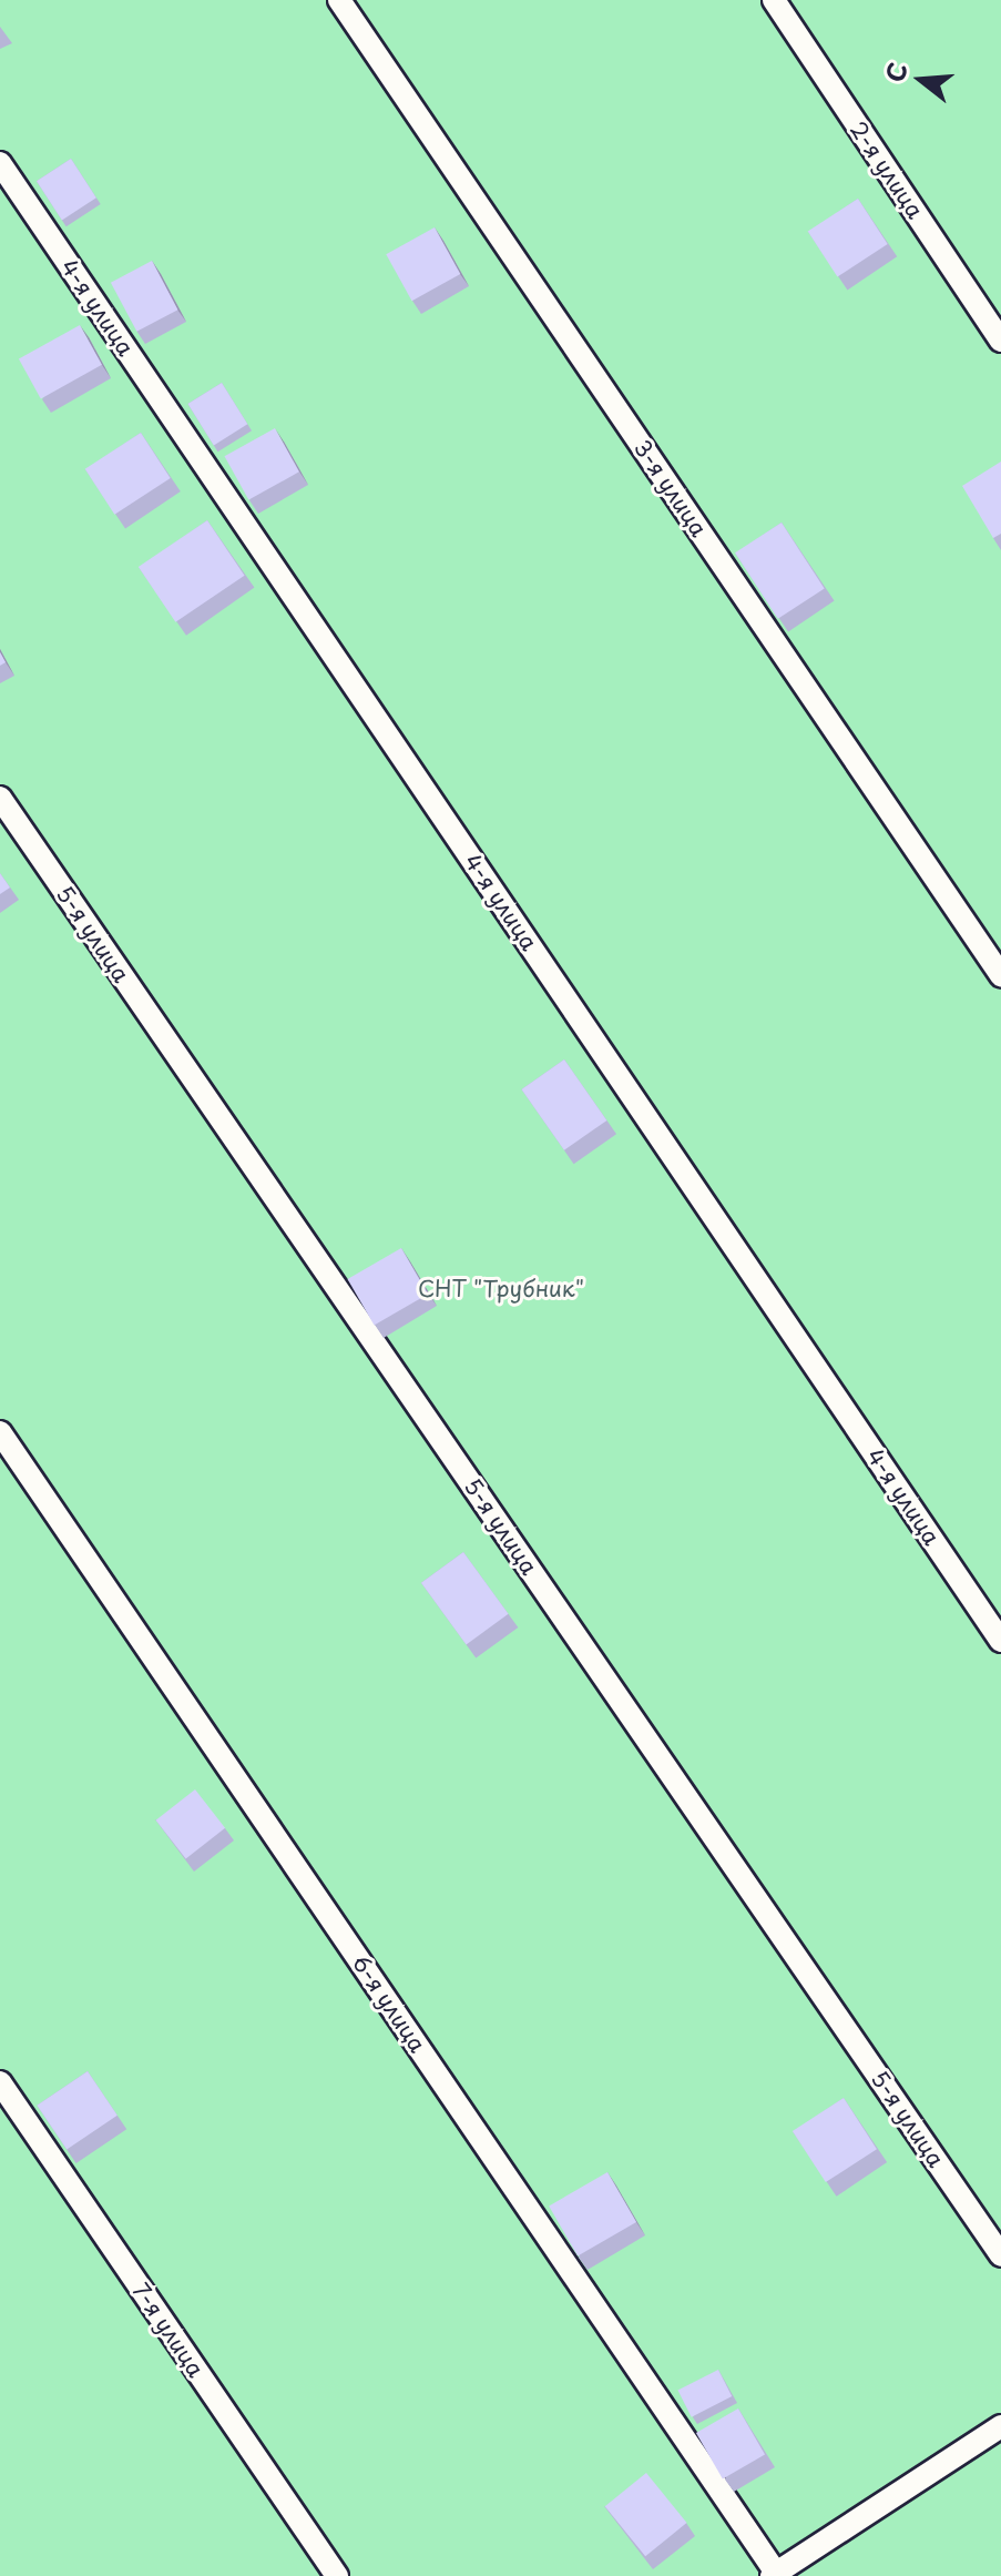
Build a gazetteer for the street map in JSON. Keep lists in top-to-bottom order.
{
  "streets": {
    "lane": [
      "2-я улица",
      "4-я улица",
      "3-я улица",
      "5-я улица",
      "6-я улица",
      "7-я улица"
    ]
  },
  "parks": ["СНТ \"Трубник\""],
  "north": "left"
}
